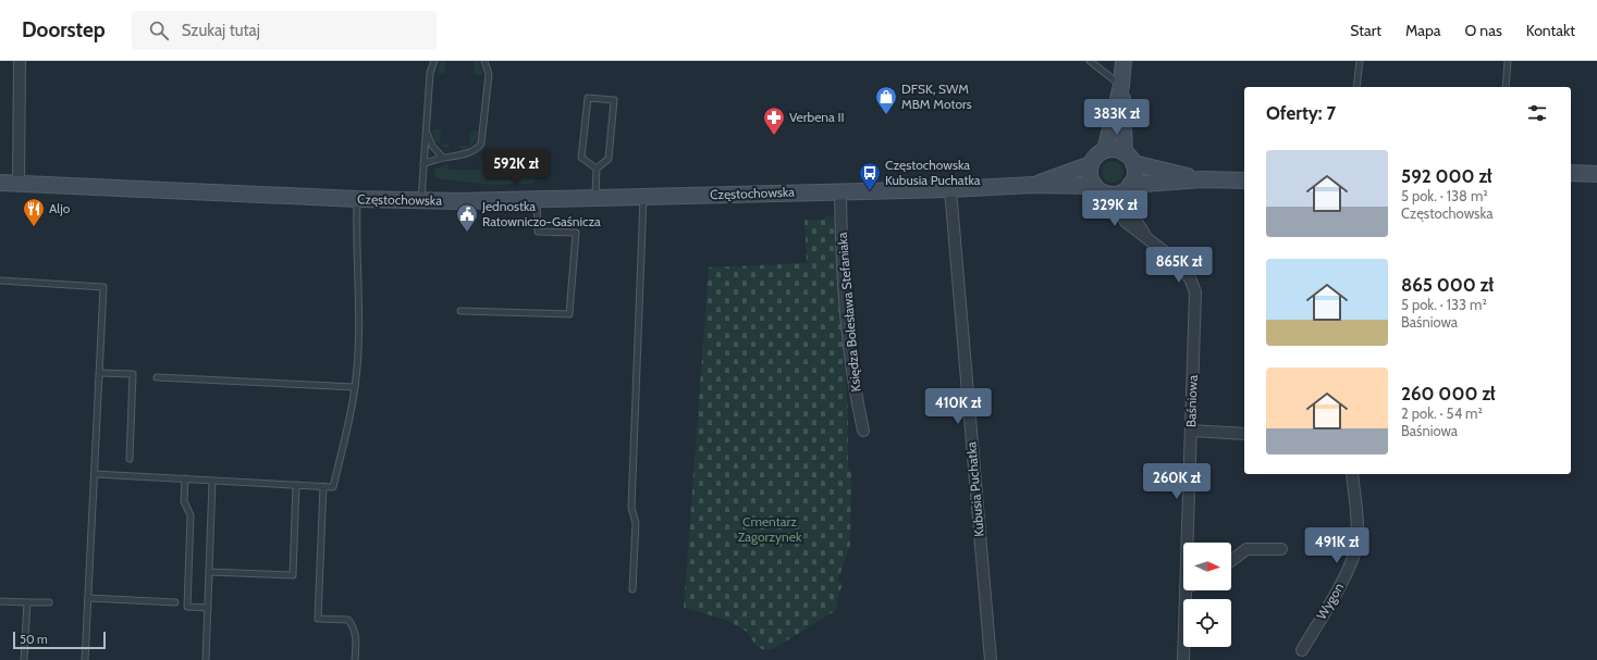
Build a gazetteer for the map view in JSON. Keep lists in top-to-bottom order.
{
  "streets": {
    "main road": ["Częstochowska"],
    "street": [
      "Księdza Bolesława Stefaniaka",
      "Baśniowa",
      "Kubusia Puchatka",
      "Wygon"
    ]
  },
  "crossings": [
    ["Częstochowska", "Księdza Bolesława Stefaniaka"],
    ["Częstochowska", "Baśniowa"],
    ["Częstochowska", "Kubusia Puchatka"]
  ],
  "parks": ["Cmentarz Zagorzynek"],
  "places": {
    "shop": ["DFSK, SWM MBM Motors"],
    "pharmacy": ["Verbena II"],
    "bus stop": ["Częstochowska Kubusia Puchatka"],
    "restaurant": ["Aljo"],
    "public building": ["Jednostka Ratowniczo-Gaśnicza"]
  },
  "scale_bar": "50 m",
  "north": "right",
  "page": {
    "header": "Doorstep",
    "search": "Szukaj tutaj",
    "nav": [
      "Start",
      "Mapa",
      "O nas",
      "Kontakt"
    ],
    "heading": "Oferty: 7",
    "price": [
      "383K zł",
      "592K zł",
      "329K zł",
      "865K zł",
      "410K zł",
      "260K zł",
      "491K zł"
    ],
    "list": [
      {
        "name": "592 000 zł",
        "note": "5 pok. · 138 m² · Częstochowska"
      },
      {
        "name": "865 000 zł",
        "note": "5 pok. · 133 m² · Baśniowa"
      },
      {
        "name": "260 000 zł",
        "note": "2 pok. · 54 m² · Baśniowa"
      }
    ],
    "scale": "50 m"
  }
}
